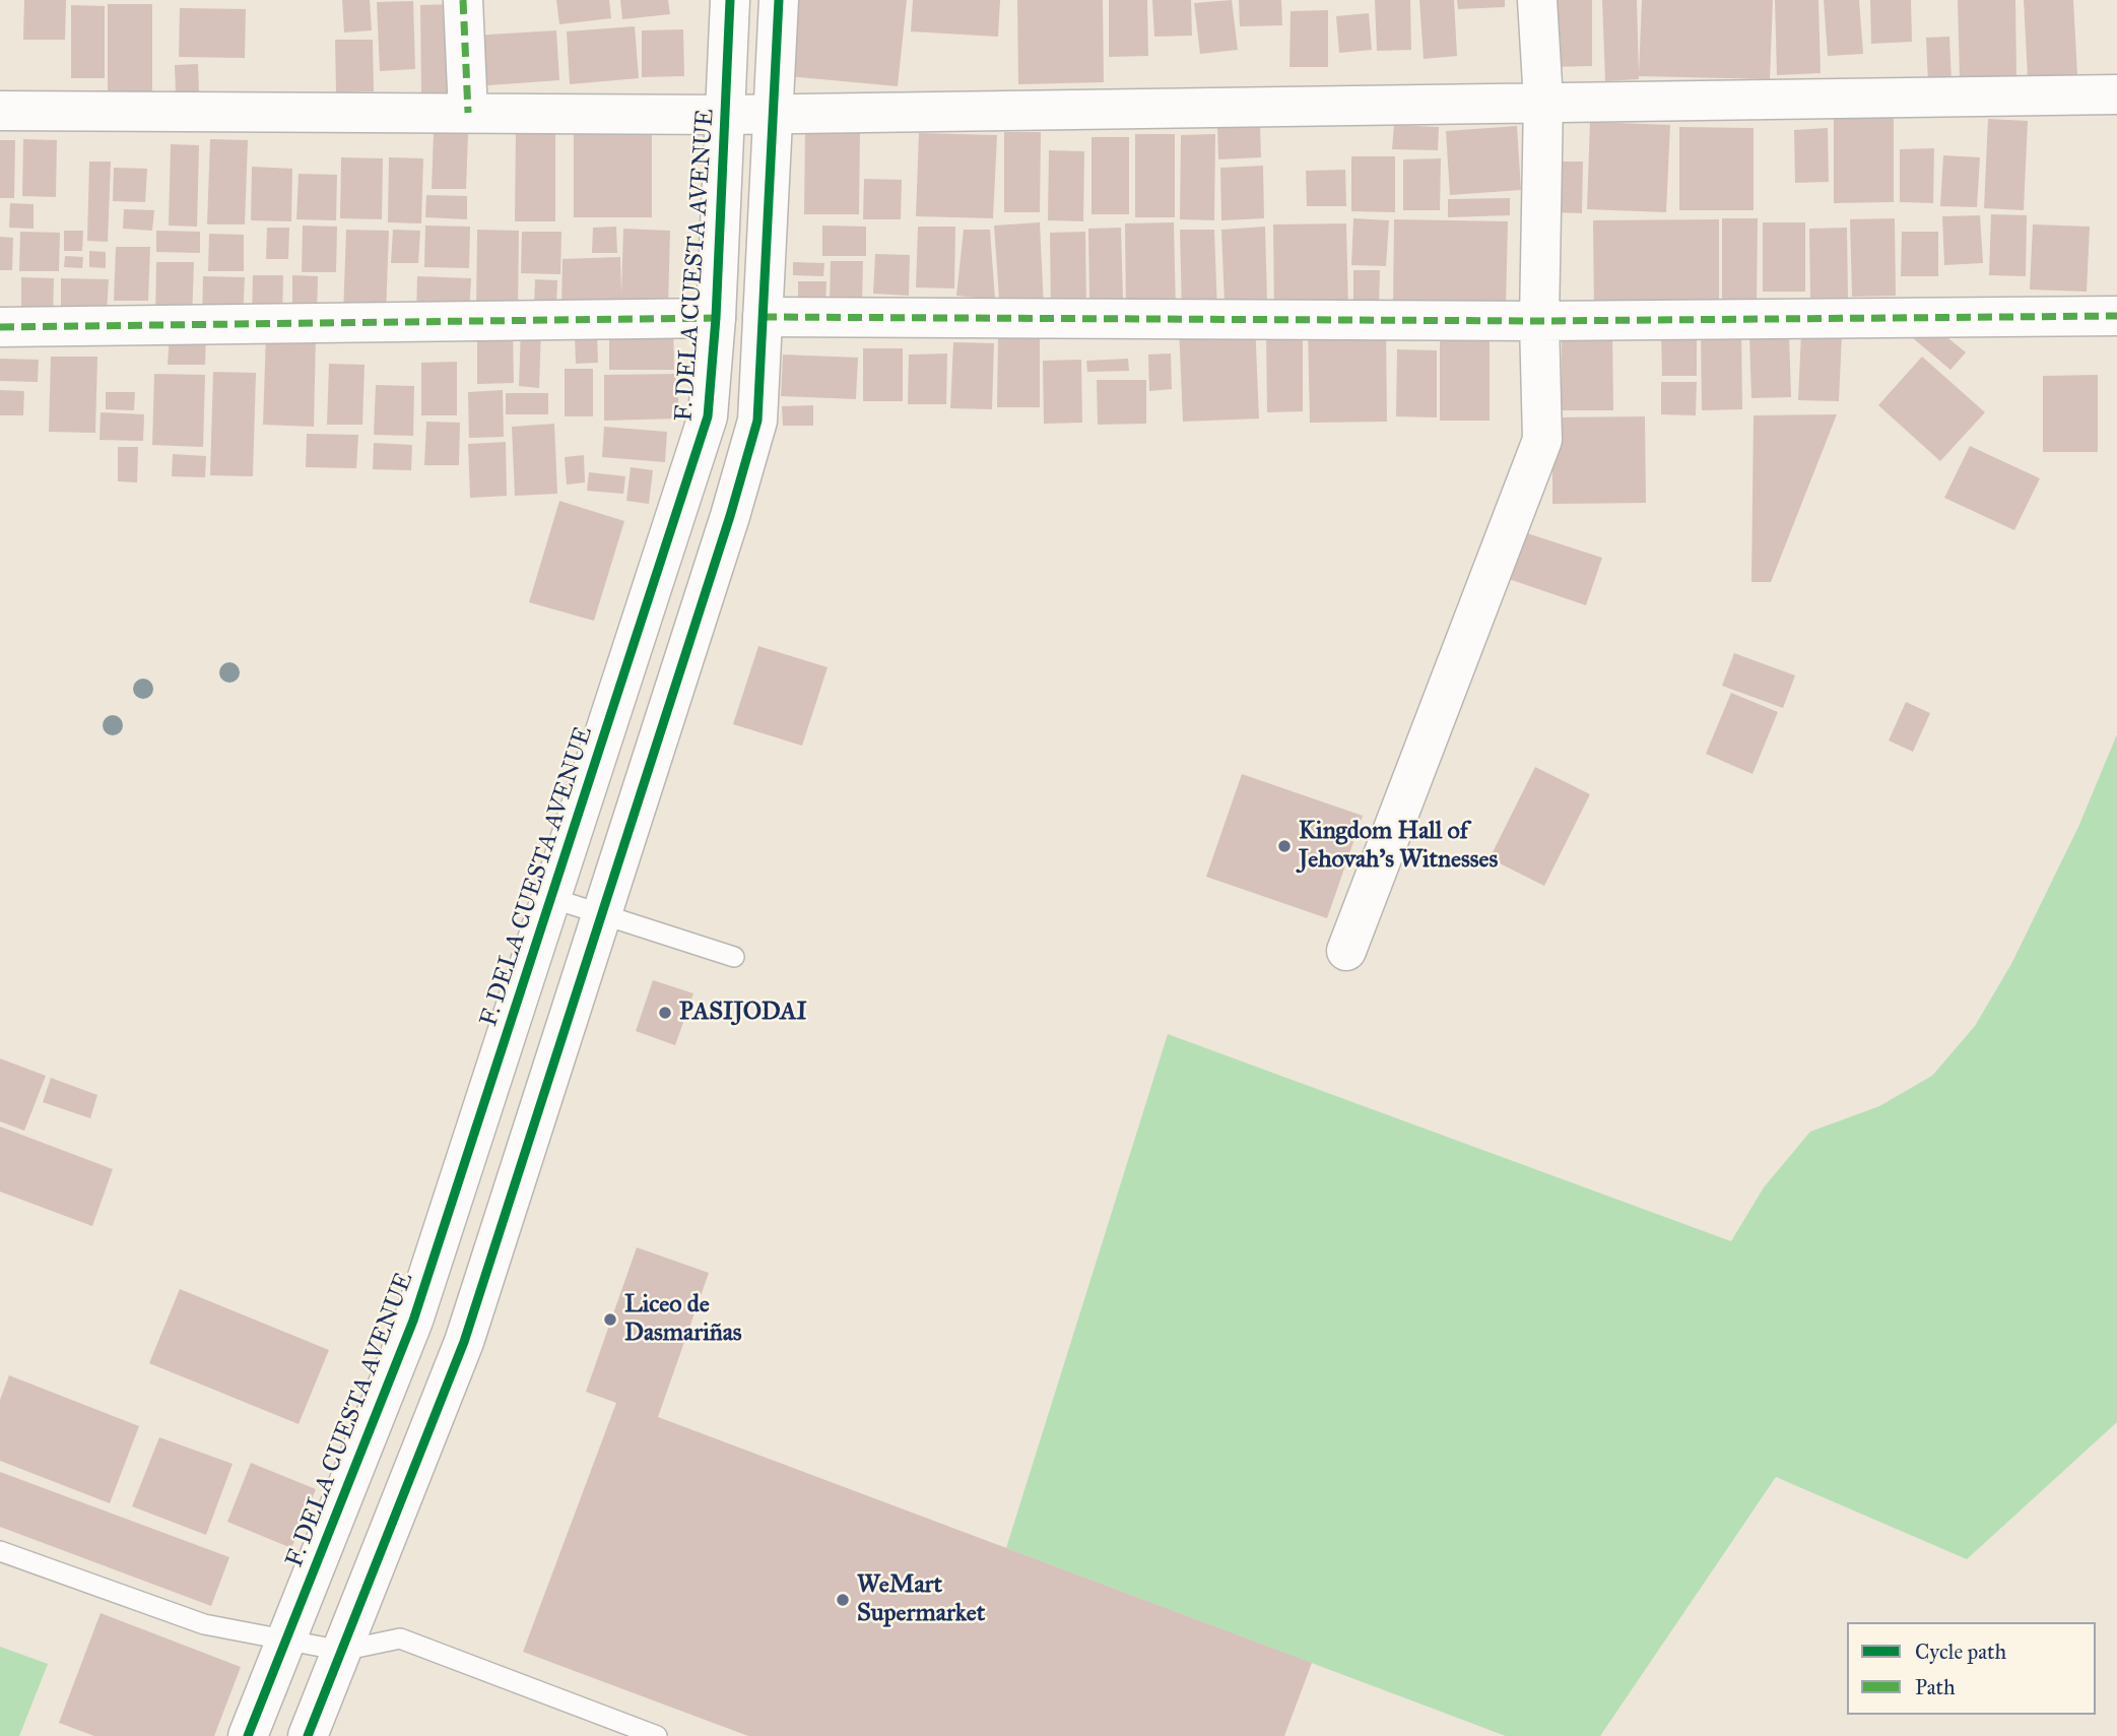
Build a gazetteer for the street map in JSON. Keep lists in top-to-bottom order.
{
  "streets": {
    "street": ["F. DELA CUESTA AVENUE"]
  },
  "places": [
    "Kingdom Hall of Jehovah's Witnesses",
    "PASIJODAI",
    "Liceo de Dasmariñas",
    "WeMart Supermarket"
  ],
  "legend": ["Cycle path", "Path"]
}
